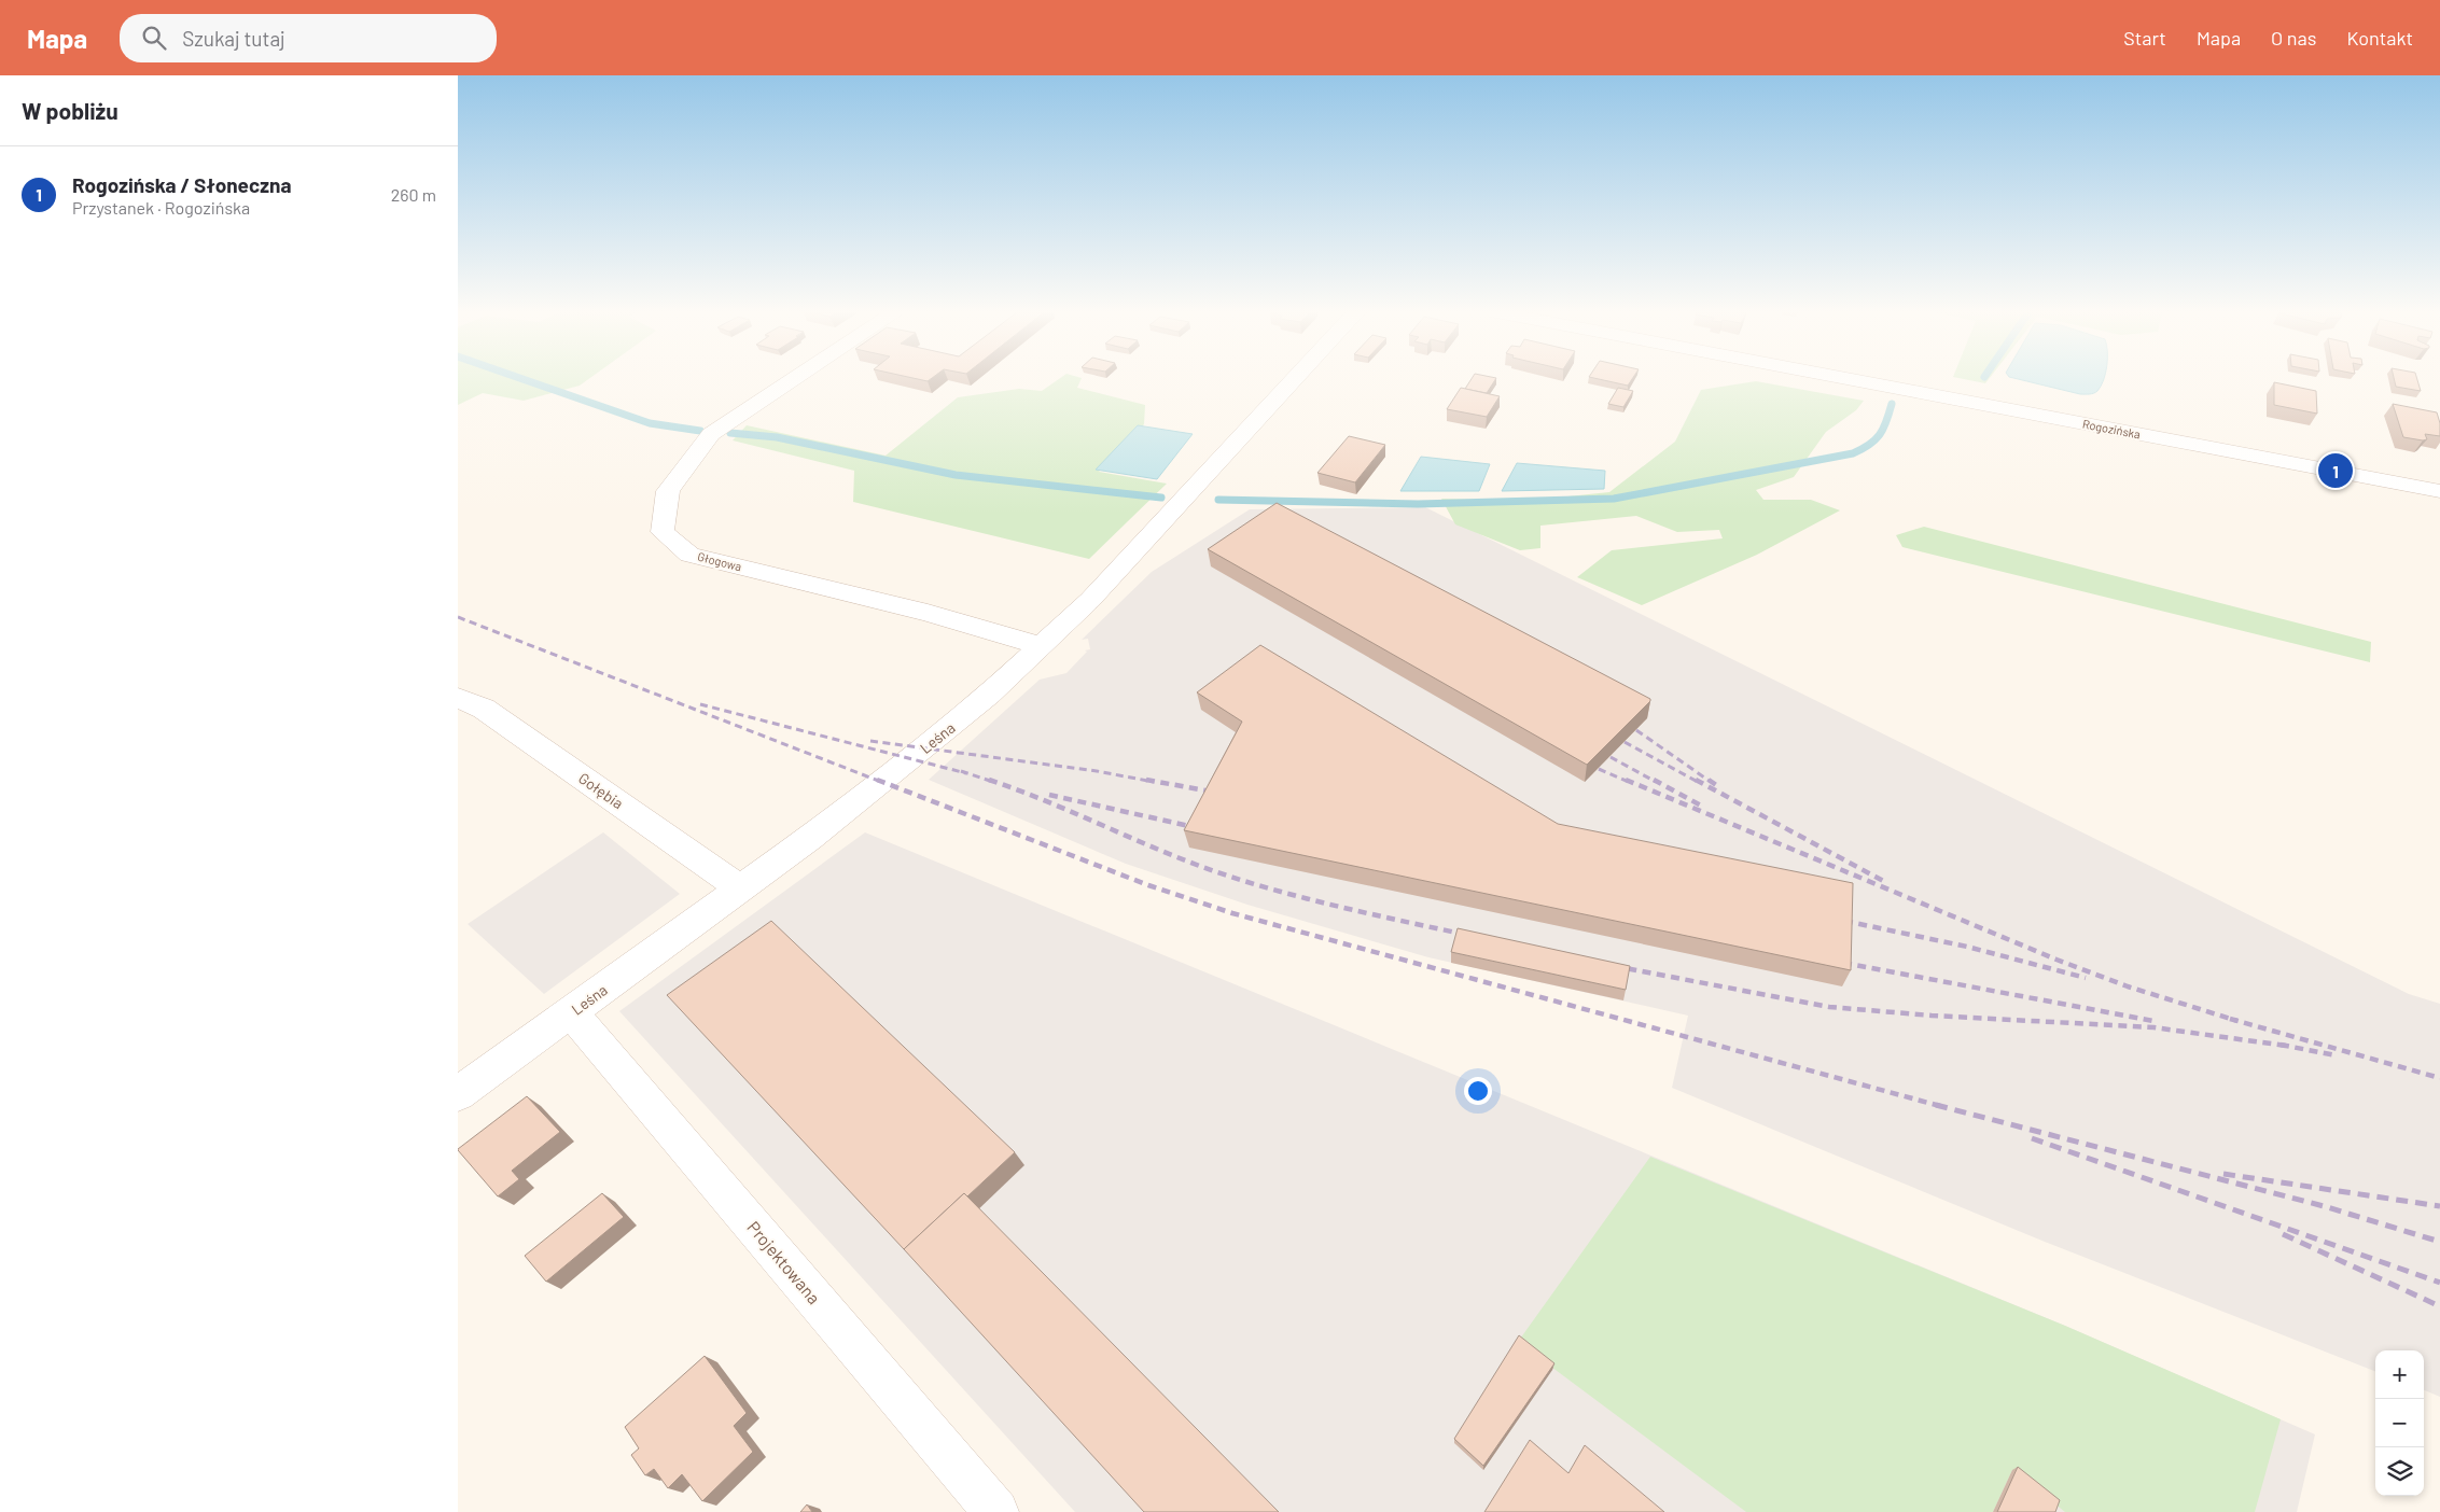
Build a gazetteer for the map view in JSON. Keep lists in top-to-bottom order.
{
  "streets": {
    "street": [
      "Rogozińska",
      "Głogowa",
      "Leśna",
      "Gołębia",
      "Projektowana"
    ]
  },
  "crossings": [
    ["Głogowa", "Leśna"],
    ["Leśna", "Gołębia"],
    ["Leśna", "Projektowana"]
  ],
  "page": {
    "header": "Mapa",
    "search": "Szukaj tutaj",
    "nav": [
      "Start",
      "Mapa",
      "O nas",
      "Kontakt"
    ],
    "heading": "W pobliżu",
    "list": [
      {
        "mark": "1",
        "name": "Rogozińska / Słoneczna",
        "note": "Przystanek · Rogozińska",
        "value": "260 m"
      }
    ],
    "pins": "1",
    "map_buttons": ["+", "−"]
  }
}
